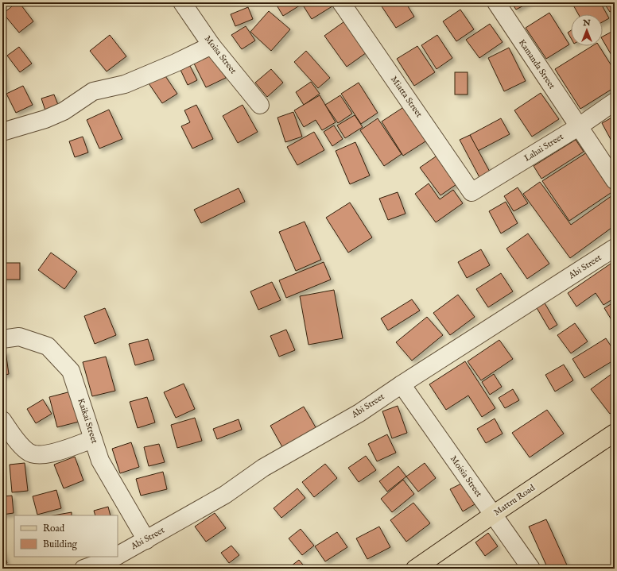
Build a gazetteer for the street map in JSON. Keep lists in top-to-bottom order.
{
  "streets": {
    "main road": ["Mattru Road"],
    "street": [
      "Moisa Street",
      "Kamanda Street",
      "Miatta Street",
      "Lahai Street",
      "Abi Street",
      "Kaikai Street",
      "Moisia Street"
    ]
  },
  "crossings": [
    ["Kamanda Street", "Lahai Street"],
    ["Miatta Street", "Lahai Street"],
    ["Abi Street", "Kaikai Street"],
    ["Abi Street", "Moisia Street"],
    ["Moisia Street", "Mattru Road"]
  ],
  "legend": ["Road", "Building"],
  "north": "top"
}
